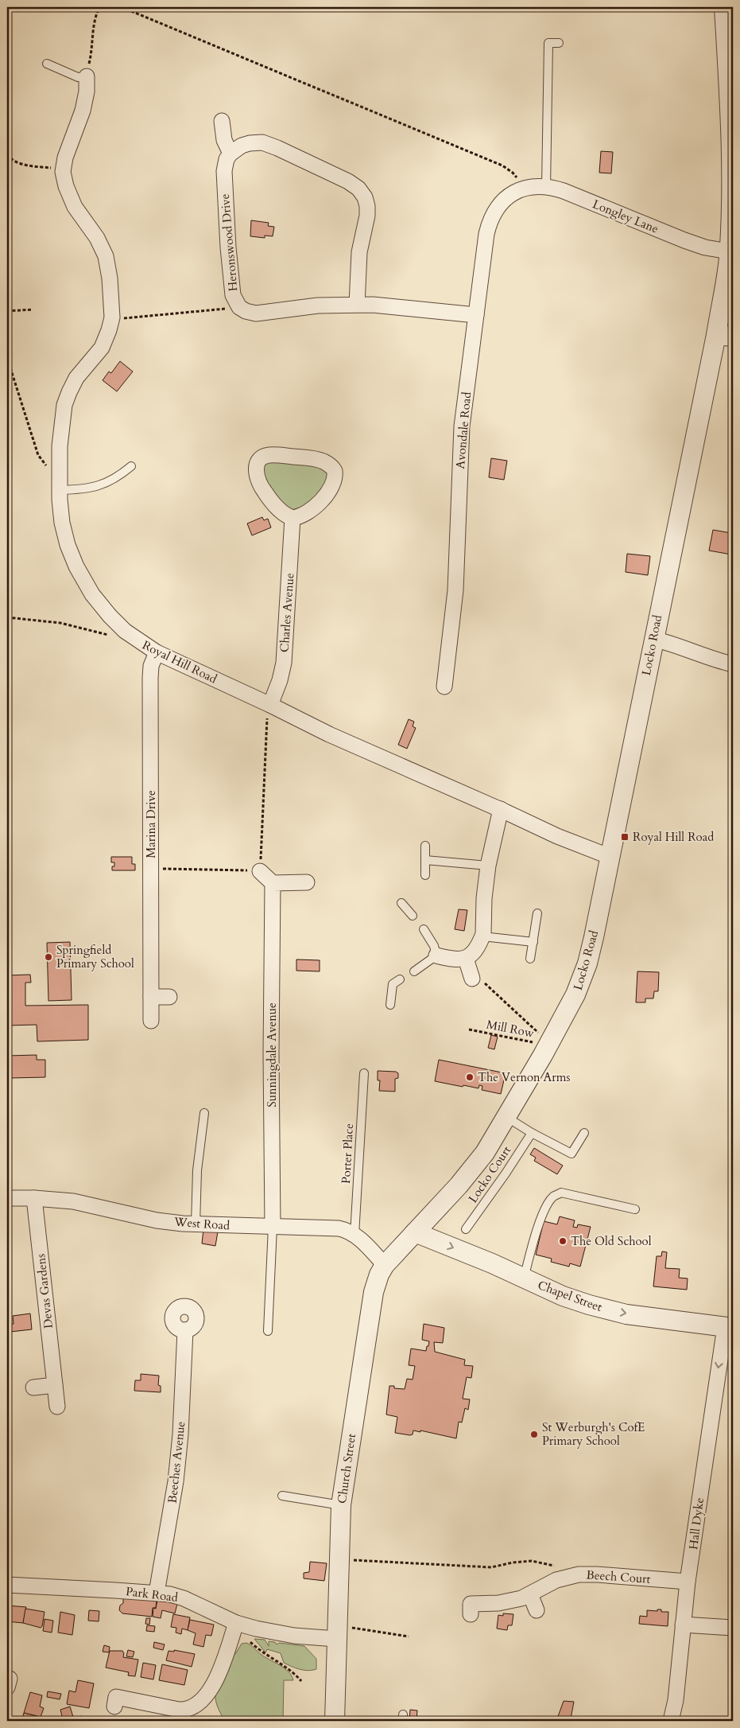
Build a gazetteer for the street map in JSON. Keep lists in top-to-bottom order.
{
  "streets": {
    "street": [
      "Longley Lane",
      "Heronswood Drive",
      "Avondale Road",
      "Charles Avenue",
      "Locko Road",
      "Royal Hill Road",
      "Marina Drive",
      "Sunningdale Avenue",
      "West Road",
      "Devas Gardens",
      "Chapel Street",
      "Beeches Avenue",
      "Church Street",
      "Hall Dyke",
      "Beech Court",
      "Park Road"
    ],
    "lane": ["Porter Place", "Locko Court"],
    "path": ["Mill Row"]
  },
  "crossings": [
    ["Longley Lane", "Avondale Road"],
    ["Longley Lane", "Locko Road"],
    ["Heronswood Drive", "Avondale Road"],
    ["Charles Avenue", "Royal Hill Road"],
    ["Locko Road", "Royal Hill Road"],
    ["Locko Road", "Mill Row"],
    ["Locko Road", "Chapel Street"],
    ["Locko Road", "Church Street"],
    ["Royal Hill Road", "Marina Drive"],
    ["Sunningdale Avenue", "West Road"],
    ["Porter Place", "West Road"],
    ["West Road", "Devas Gardens"],
    ["West Road", "Church Street"],
    ["Chapel Street", "Church Street"],
    ["Chapel Street", "Hall Dyke"],
    ["Beeches Avenue", "Park Road"],
    ["Church Street", "Park Road"],
    ["Hall Dyke", "Beech Court"]
  ],
  "one_way": ["Chapel Street", "Hall Dyke"],
  "places": {
    "transit": ["Royal Hill Road"],
    "other": [
      "Springfield Primary School",
      "The Vernon Arms",
      "The Old School",
      "St Werburgh's CofE Primary School"
    ]
  }
}
